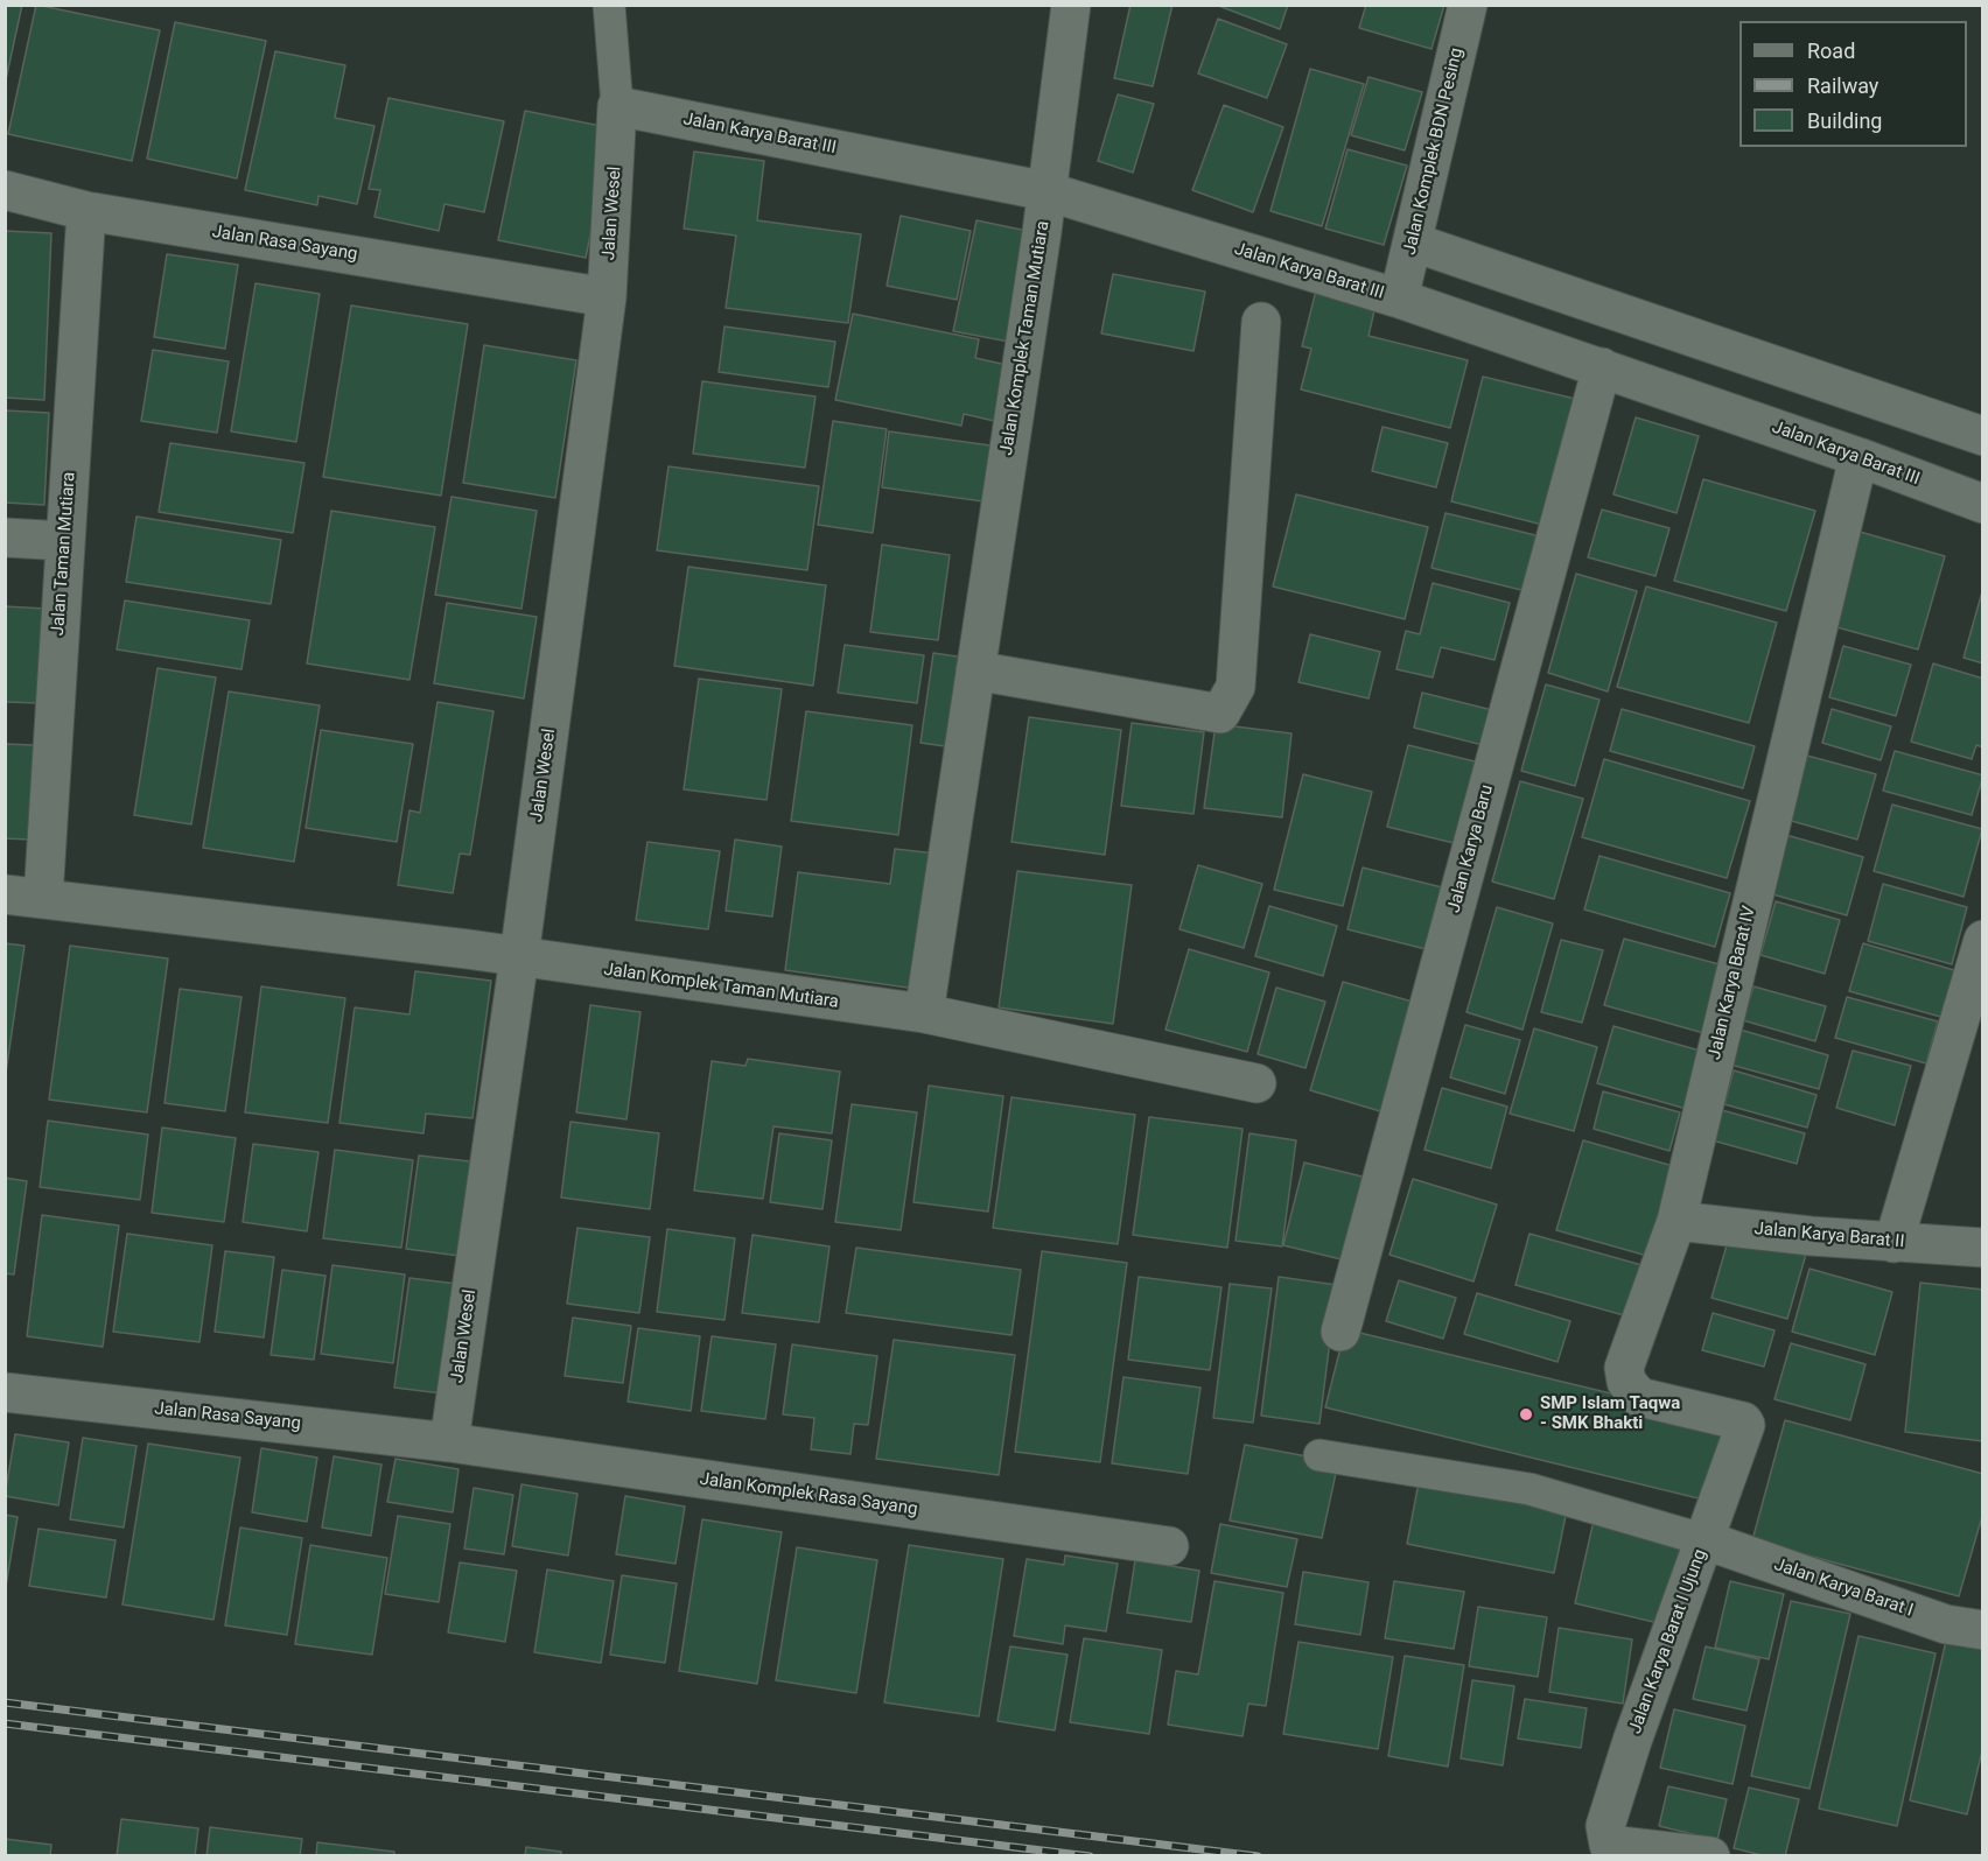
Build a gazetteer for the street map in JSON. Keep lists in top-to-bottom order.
{
  "streets": {
    "street": [
      "Jalan Karya Barat III",
      "Jalan Komplek BDN Pesing",
      "Jalan Wesel",
      "Jalan Rasa Sayang",
      "Jalan Komplek Taman Mutiara",
      "Jalan Taman Mutiara",
      "Jalan Karya Baru",
      "Jalan Karya Barat IV",
      "Jalan Karya Barat II",
      "Jalan Komplek Rasa Sayang",
      "Jalan Karya Barat I",
      "Jalan Karya Barat I Ujung"
    ]
  },
  "crossings": [
    ["Jalan Karya Barat III", "Jalan Komplek BDN Pesing"],
    ["Jalan Karya Barat III", "Jalan Wesel"],
    ["Jalan Karya Barat III", "Jalan Komplek Taman Mutiara"],
    ["Jalan Karya Barat III", "Jalan Karya Baru"],
    ["Jalan Karya Barat III", "Jalan Karya Barat IV"],
    ["Jalan Wesel", "Jalan Rasa Sayang"],
    ["Jalan Wesel", "Jalan Komplek Taman Mutiara"],
    ["Jalan Wesel", "Jalan Komplek Rasa Sayang"],
    ["Jalan Rasa Sayang", "Jalan Taman Mutiara"],
    ["Jalan Rasa Sayang", "Jalan Komplek Rasa Sayang"],
    ["Jalan Karya Barat IV", "Jalan Karya Barat II"],
    ["Jalan Karya Barat IV", "Jalan Karya Barat I Ujung"],
    ["Jalan Karya Barat I", "Jalan Karya Barat I Ujung"]
  ],
  "places": ["SMP Islam Taqwa - SMK Bhakti"],
  "legend": ["Road", "Railway", "Building"]
}
